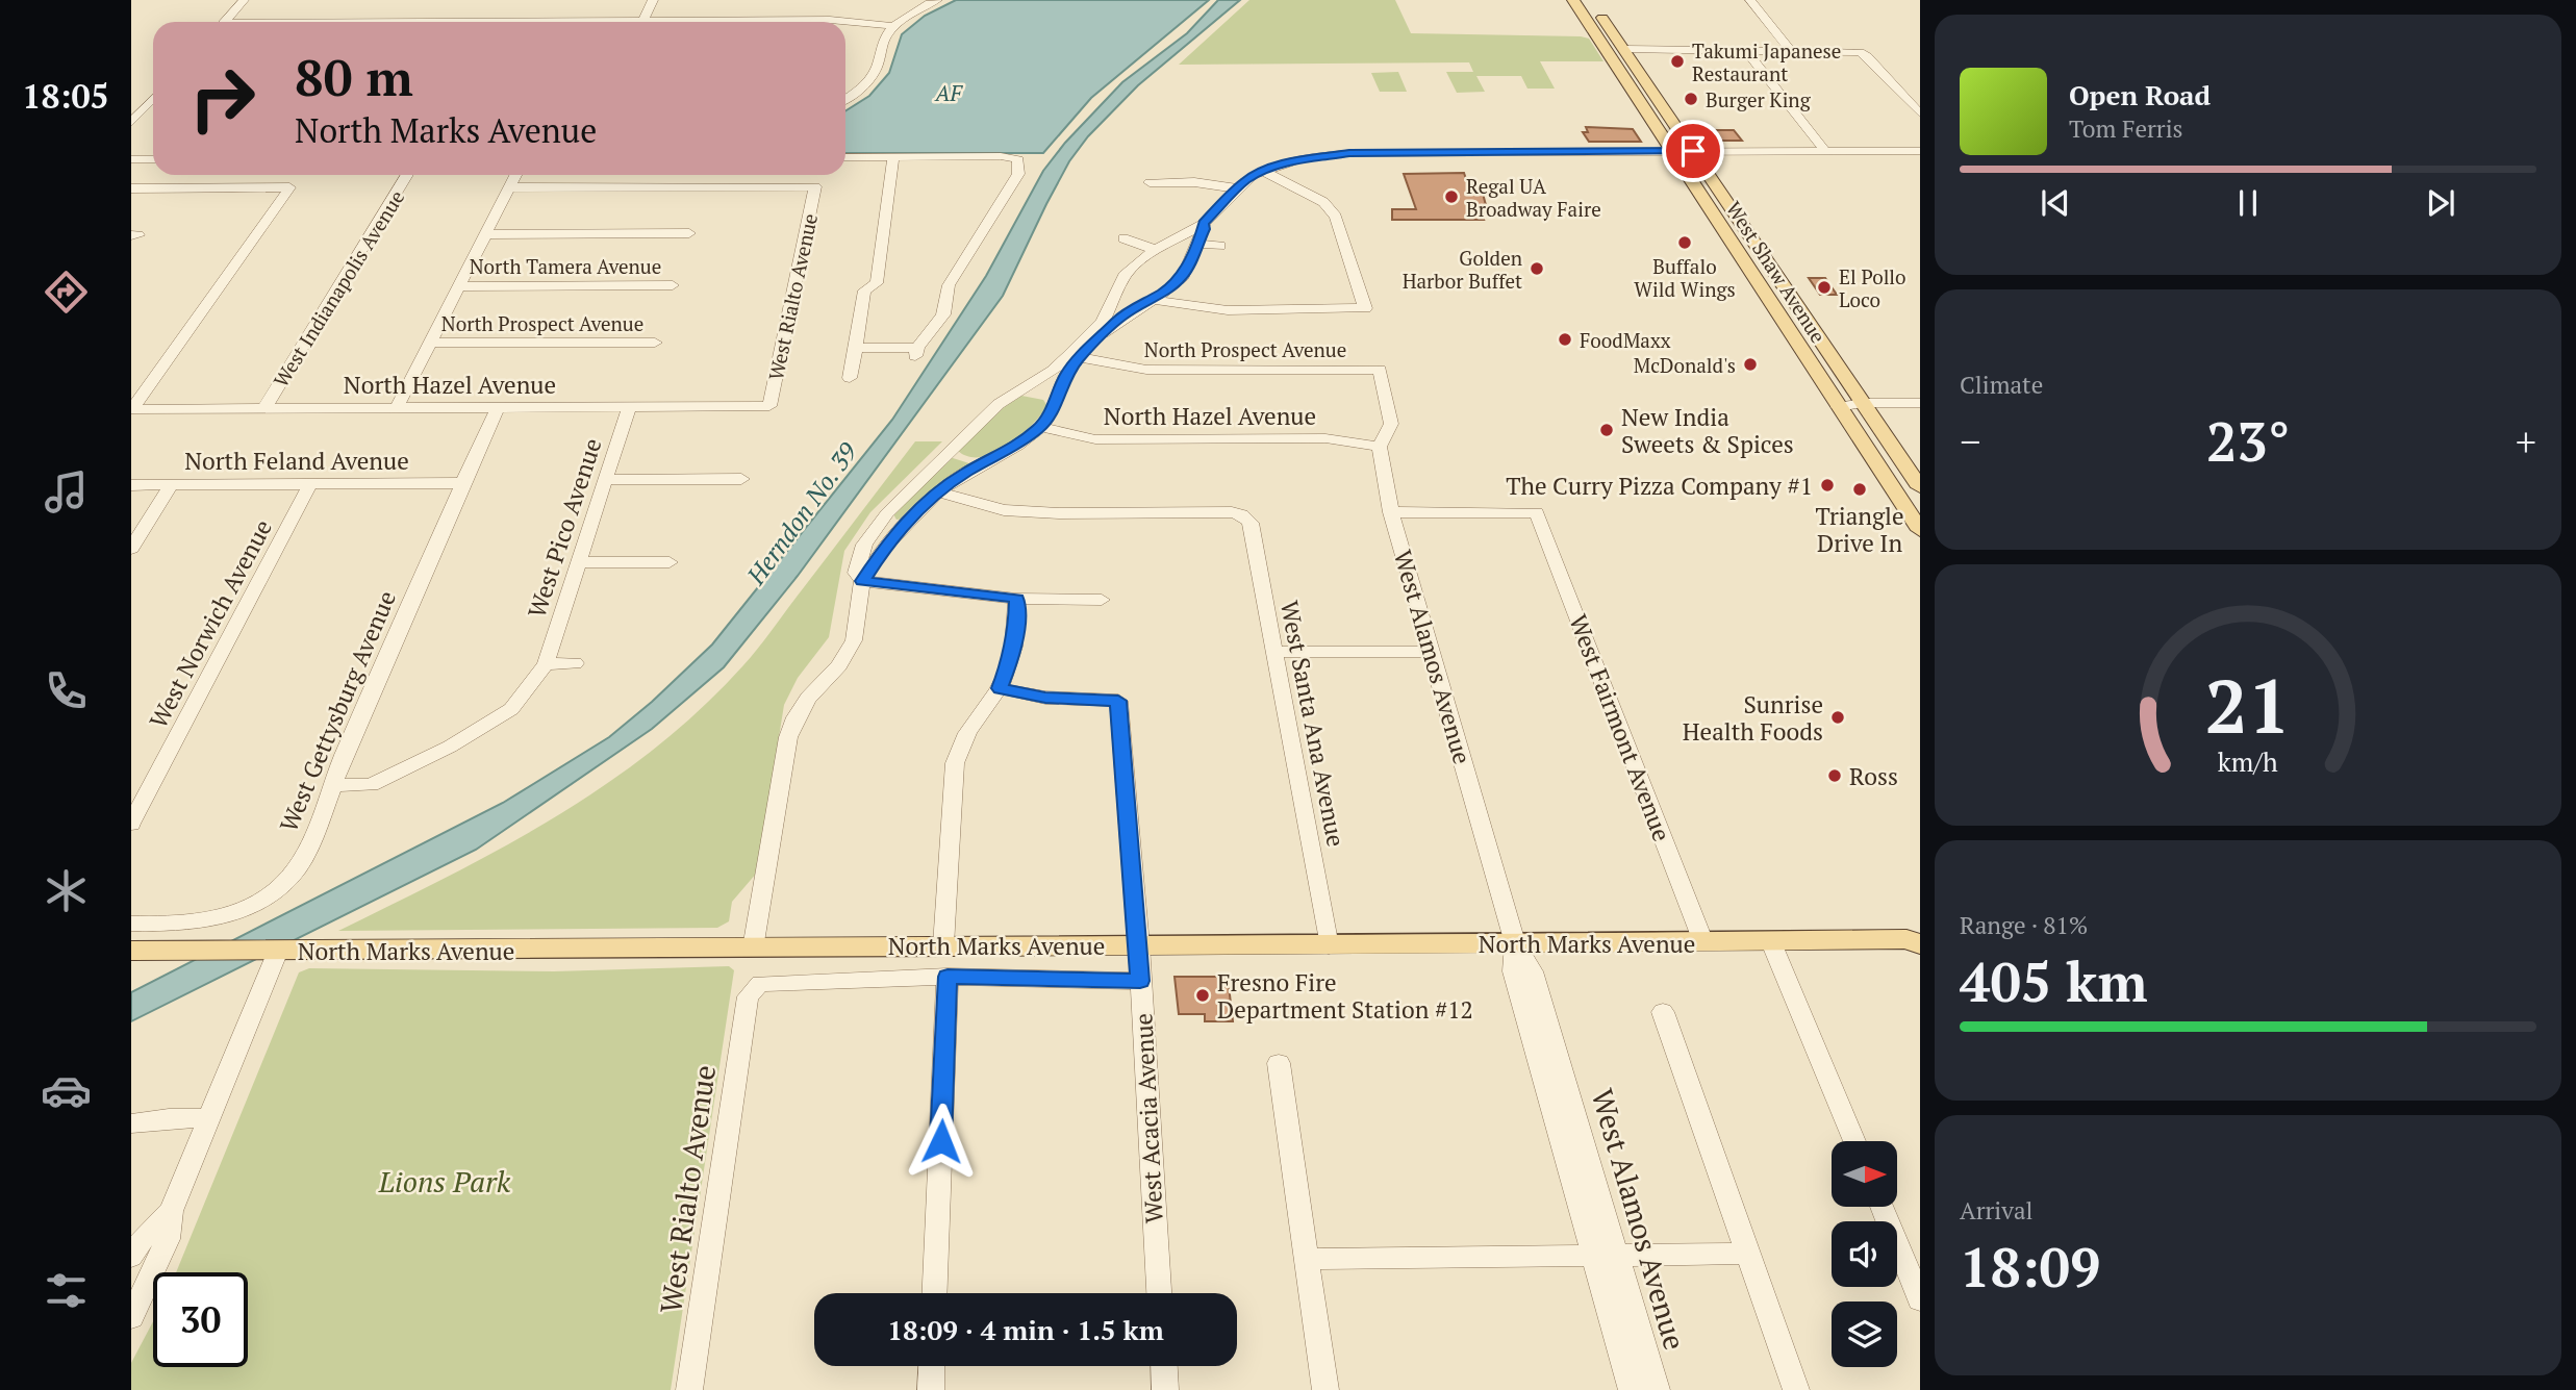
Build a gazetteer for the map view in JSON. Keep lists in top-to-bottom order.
{
  "streets": {
    "main road": ["West Shaw Avenue", "North Marks Avenue"],
    "street": [
      "North Tamera Avenue",
      "West Indianapolis Avenue",
      "West Rialto Avenue",
      "North Prospect Avenue",
      "North Hazel Avenue",
      "North Feland Avenue",
      "West Pico Avenue",
      "West Norwich Avenue",
      "West Alamos Avenue",
      "West Gettysburg Avenue",
      "West Santa Ana Avenue",
      "West Fairmont Avenue",
      "West Acacia Avenue"
    ]
  },
  "crossings": [
    ["West Indianapolis Avenue", "North Hazel Avenue"],
    ["West Rialto Avenue", "North Hazel Avenue"],
    ["West Rialto Avenue", "North Marks Avenue"],
    ["North Prospect Avenue", "West Alamos Avenue"],
    ["North Hazel Avenue", "West Pico Avenue"],
    ["North Hazel Avenue", "West Alamos Avenue"],
    ["North Hazel Avenue", "West Gettysburg Avenue"],
    ["North Feland Avenue", "West Norwich Avenue"],
    ["North Feland Avenue", "West Gettysburg Avenue"],
    ["West Pico Avenue", "West Gettysburg Avenue"],
    ["West Alamos Avenue", "West Fairmont Avenue"],
    ["West Alamos Avenue", "North Marks Avenue"],
    ["West Santa Ana Avenue", "North Marks Avenue"],
    ["West Fairmont Avenue", "North Marks Avenue"],
    ["North Marks Avenue", "West Acacia Avenue"]
  ],
  "water": ["AF", "Herndon No. 39"],
  "parks": ["Lions Park"],
  "places": [
    "Takumi Japanese Restaurant",
    "Burger King",
    "Regal UA Broadway Faire",
    "Buffalo Wild Wings",
    "Golden Harbor Buffet",
    "El Pollo Loco",
    "FoodMaxx",
    "McDonald's",
    "New India Sweets & Spices",
    "The Curry Pizza Company #1",
    "Triangle Drive In",
    "Sunrise Health Foods",
    "Ross",
    "Fresno Fire Department Station #12"
  ],
  "north": "right",
  "page": {
    "tabs": "18:05",
    "turn": ["80 m", "North Marks Avenue"],
    "song": ["Open Road", "Tom Ferris"],
    "tile": [
      "Climate",
      ["Range · 81%", "405 km"],
      ["Arrival", "18:09"]
    ],
    "heat": ["−", "23°", "+"],
    "limit": "30",
    "trip": "18:09 · 4 min · 1.5 km",
    "gauge": ["21", "km/h"]
  }
}
